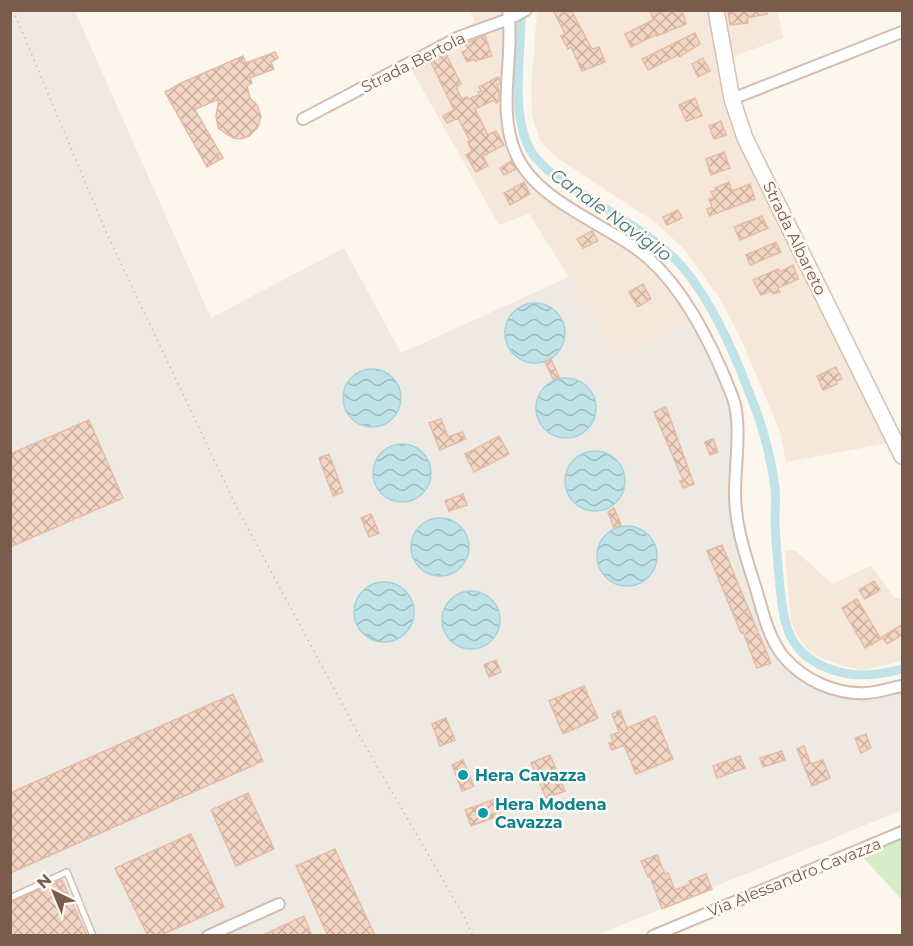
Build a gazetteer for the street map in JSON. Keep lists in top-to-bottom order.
{
  "streets": {
    "street": ["Strada Bertola", "Strada Albareto", "Via Alessandro Cavazza"]
  },
  "water": ["Canale Naviglio"],
  "places": ["Hera Cavazza", "Hera Modena Cavazza"],
  "north": "top left"
}
